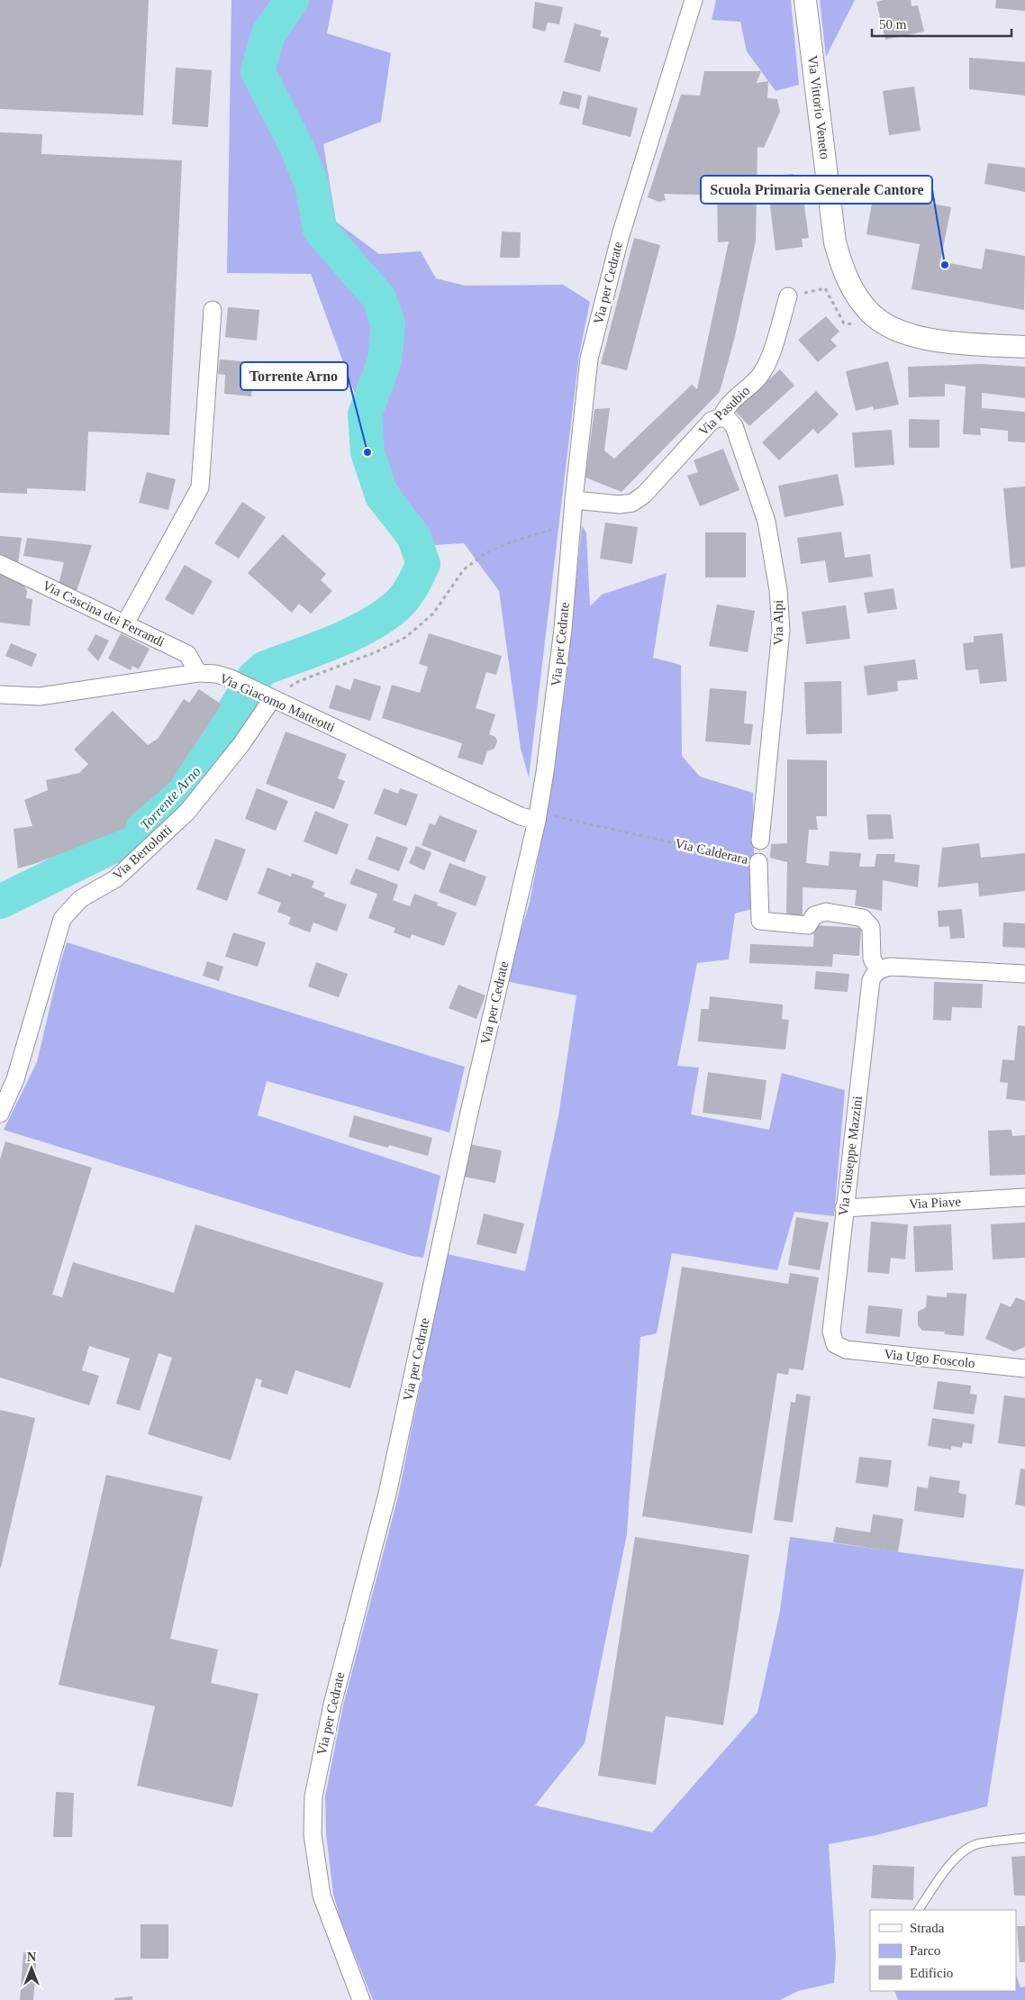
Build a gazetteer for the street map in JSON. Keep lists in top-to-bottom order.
{
  "streets": {
    "street": [
      "Via Vittorio Veneto",
      "Via per Cedrate",
      "Via Pasubio",
      "Via Cascina dei Ferrandi",
      "Via Alpi",
      "Via Giacomo Matteotti",
      "Via Calderara",
      "Via Bertolotti",
      "Via Giuseppe Mazzini",
      "Via Piave",
      "Via Ugo Foscolo"
    ]
  },
  "crossings": [
    ["Via per Cedrate", "Via Pasubio"],
    ["Via per Cedrate", "Via Giacomo Matteotti"],
    ["Via per Cedrate", "Via Calderara"],
    ["Via Pasubio", "Via Alpi"],
    ["Via Cascina dei Ferrandi", "Via Giacomo Matteotti"],
    ["Via Giacomo Matteotti", "Via Calderara"],
    ["Via Giacomo Matteotti", "Via Bertolotti"],
    ["Via Calderara", "Via Giuseppe Mazzini"],
    ["Via Giuseppe Mazzini", "Via Piave"],
    ["Via Giuseppe Mazzini", "Via Ugo Foscolo"]
  ],
  "water": ["Torrente Arno"],
  "places": ["Scuola Primaria Generale Cantore", "Torrente Arno"],
  "legend": ["Strada", "Parco", "Edificio"],
  "scale_bar": "50 m",
  "north": "top"
}
